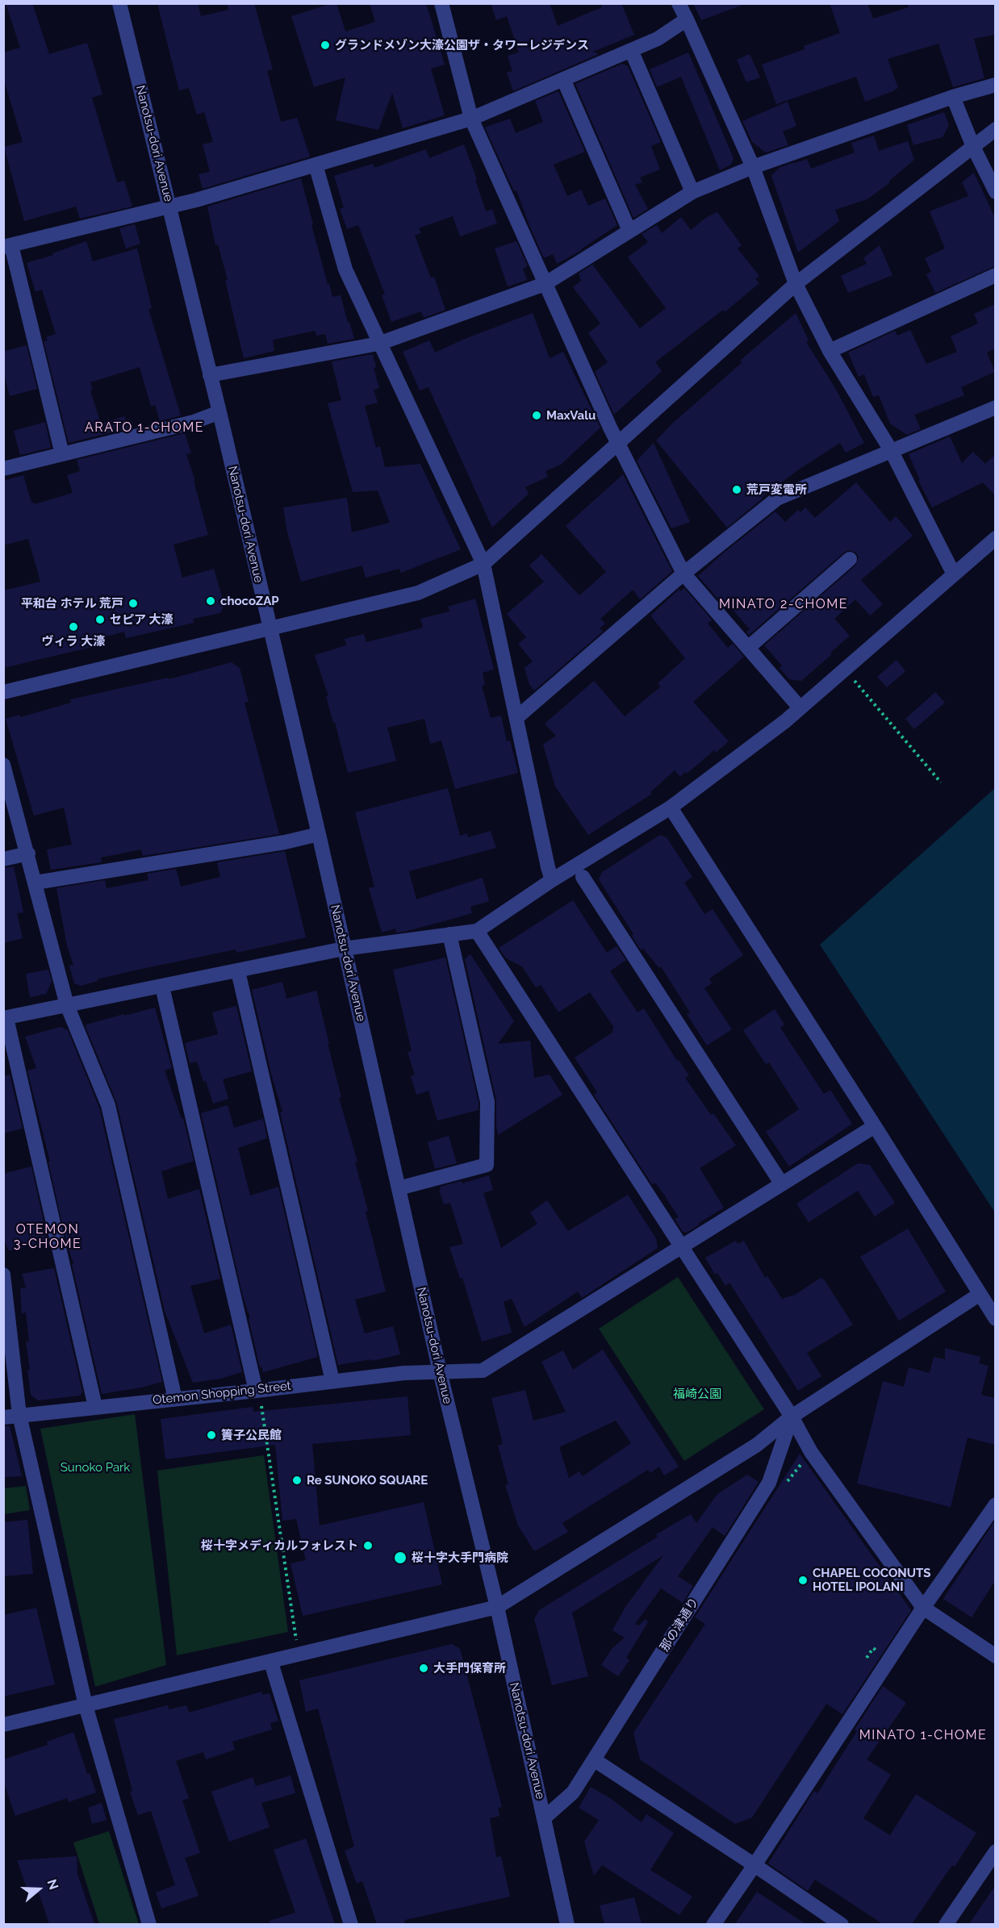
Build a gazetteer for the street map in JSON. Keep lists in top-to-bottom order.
{
  "streets": {
    "street": ["Nanotsu-dori Avenue", "Otemon Shopping Street", "那の津通り"]
  },
  "crossings": [
    ["Nanotsu-dori Avenue", "Otemon Shopping Street"],
    ["Nanotsu-dori Avenue", "那の津通り"]
  ],
  "districts": [
    "ARATO 1-CHOME",
    "MINATO 2-CHOME",
    "OTEMON 3-CHOME",
    "MINATO 1-CHOME"
  ],
  "parks": ["福崎公園", "Sunoko Park"],
  "places": [
    "グランドメゾン大濠公園ザ・タワーレジデンス",
    "MaxValu",
    "荒戸変電所",
    "chocoZAP",
    "平和台 ホテル 荒戸",
    "セピア 大濠",
    "ヴィラ 大濠",
    "簀子公民館",
    "Re SUNOKO SQUARE",
    "桜十字メディカルフォレスト",
    "桜十字大手門病院",
    "CHAPEL COCONUTS HOTEL IPOLANI",
    "大手門保育所"
  ],
  "north": "right"
}
